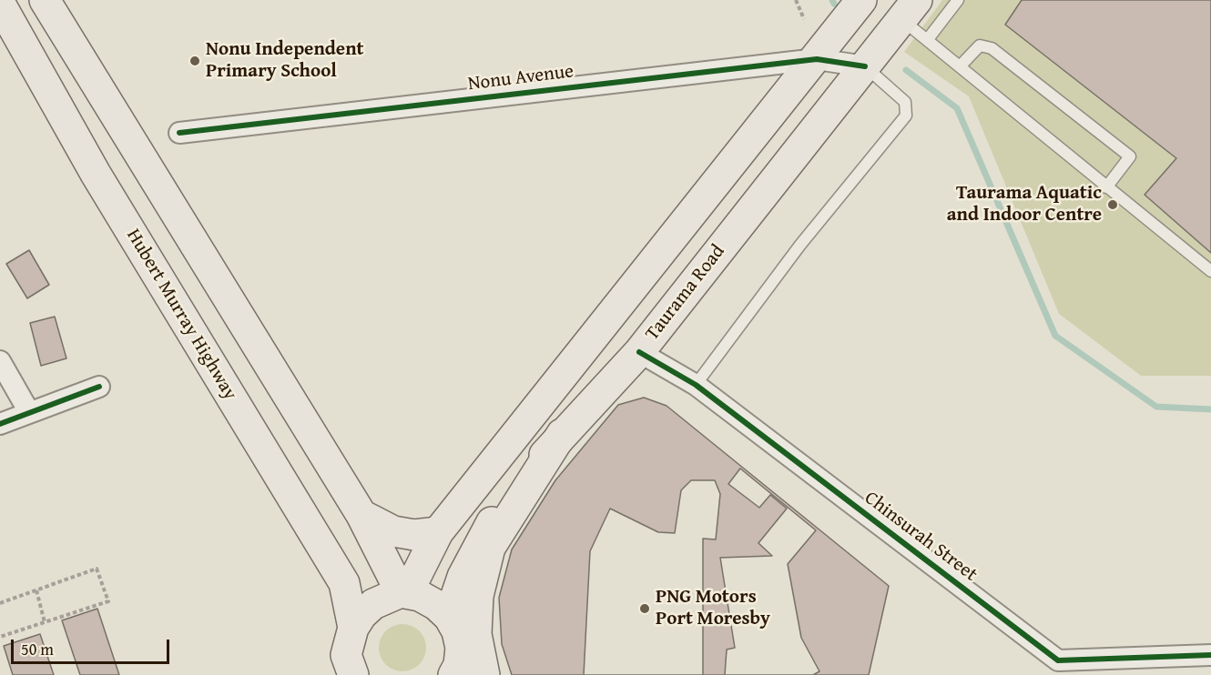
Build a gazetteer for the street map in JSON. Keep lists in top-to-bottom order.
{
  "streets": {
    "main road": ["Taurama Road", "Hubert Murray Highway"],
    "street": ["Nonu Avenue", "Chinsurah Street"]
  },
  "crossings": [
    ["Nonu Avenue", "Taurama Road"],
    ["Taurama Road", "Chinsurah Street"]
  ],
  "places": ["Nonu Independent Primary School", "Taurama Aquatic and Indoor Centre", "PNG Motors Port Moresby"],
  "scale_bar": "50 m"
}
